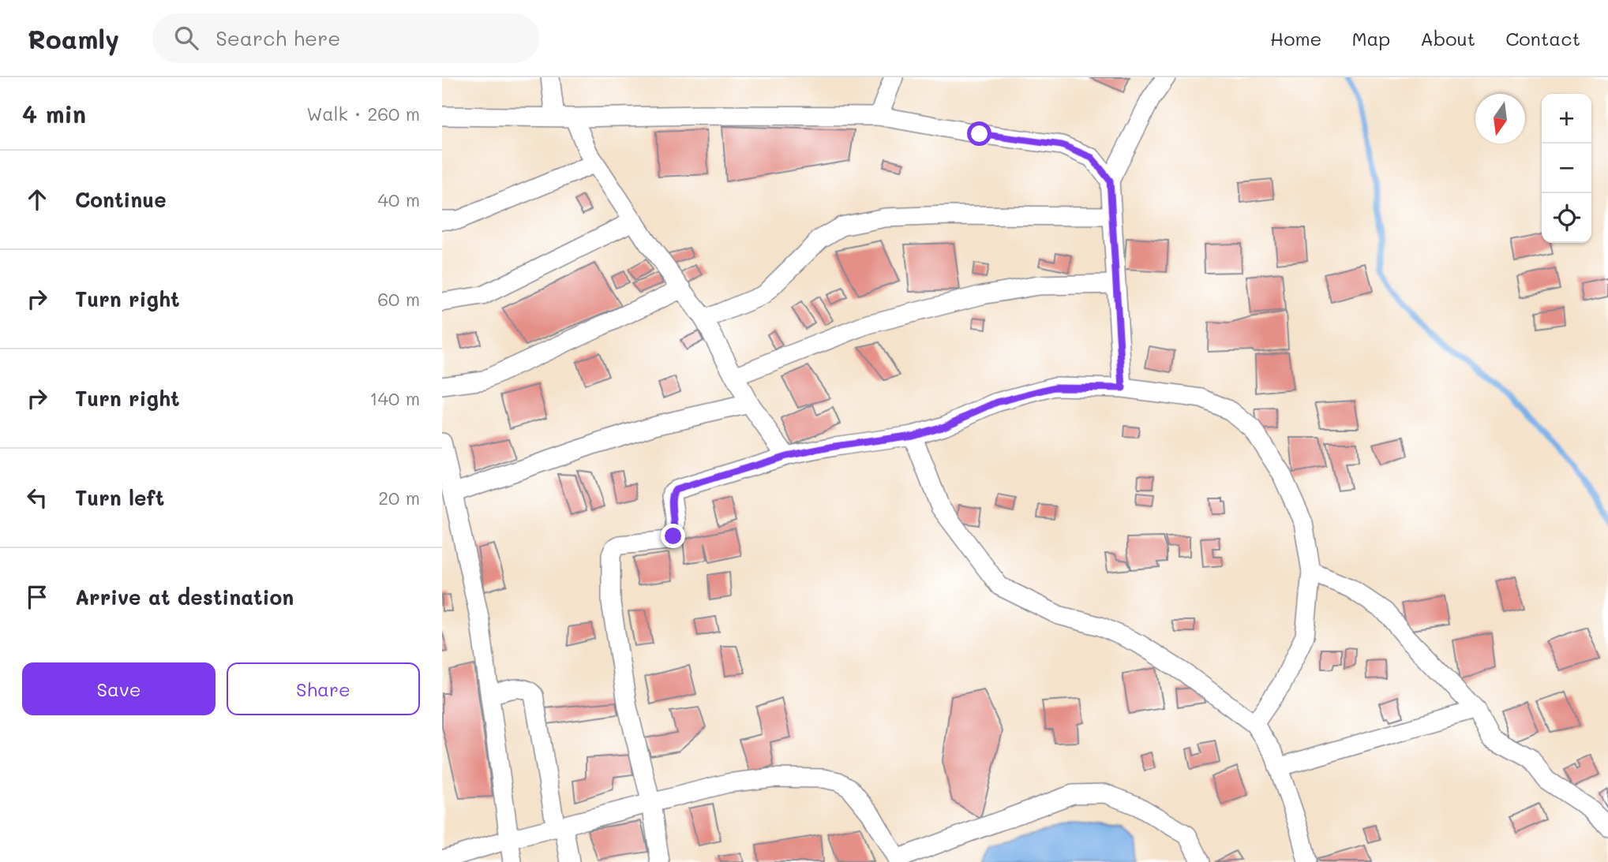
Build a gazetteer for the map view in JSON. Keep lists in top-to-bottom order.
{
  "north": "bottom",
  "page": {
    "header": "Roamly",
    "search": "Search here",
    "nav": [
      "Home",
      "Map",
      "About",
      "Contact"
    ],
    "heading": ["4 min", "Walk · 260 m"],
    "map_buttons": ["+", "−"],
    "list": [
      ["Continue", "40 m"],
      ["Turn right", "60 m"],
      ["Turn right", "140 m"],
      ["Turn left", "20 m"],
      "Arrive at destination"
    ],
    "buttons": ["Save", "Share"]
  }
}
